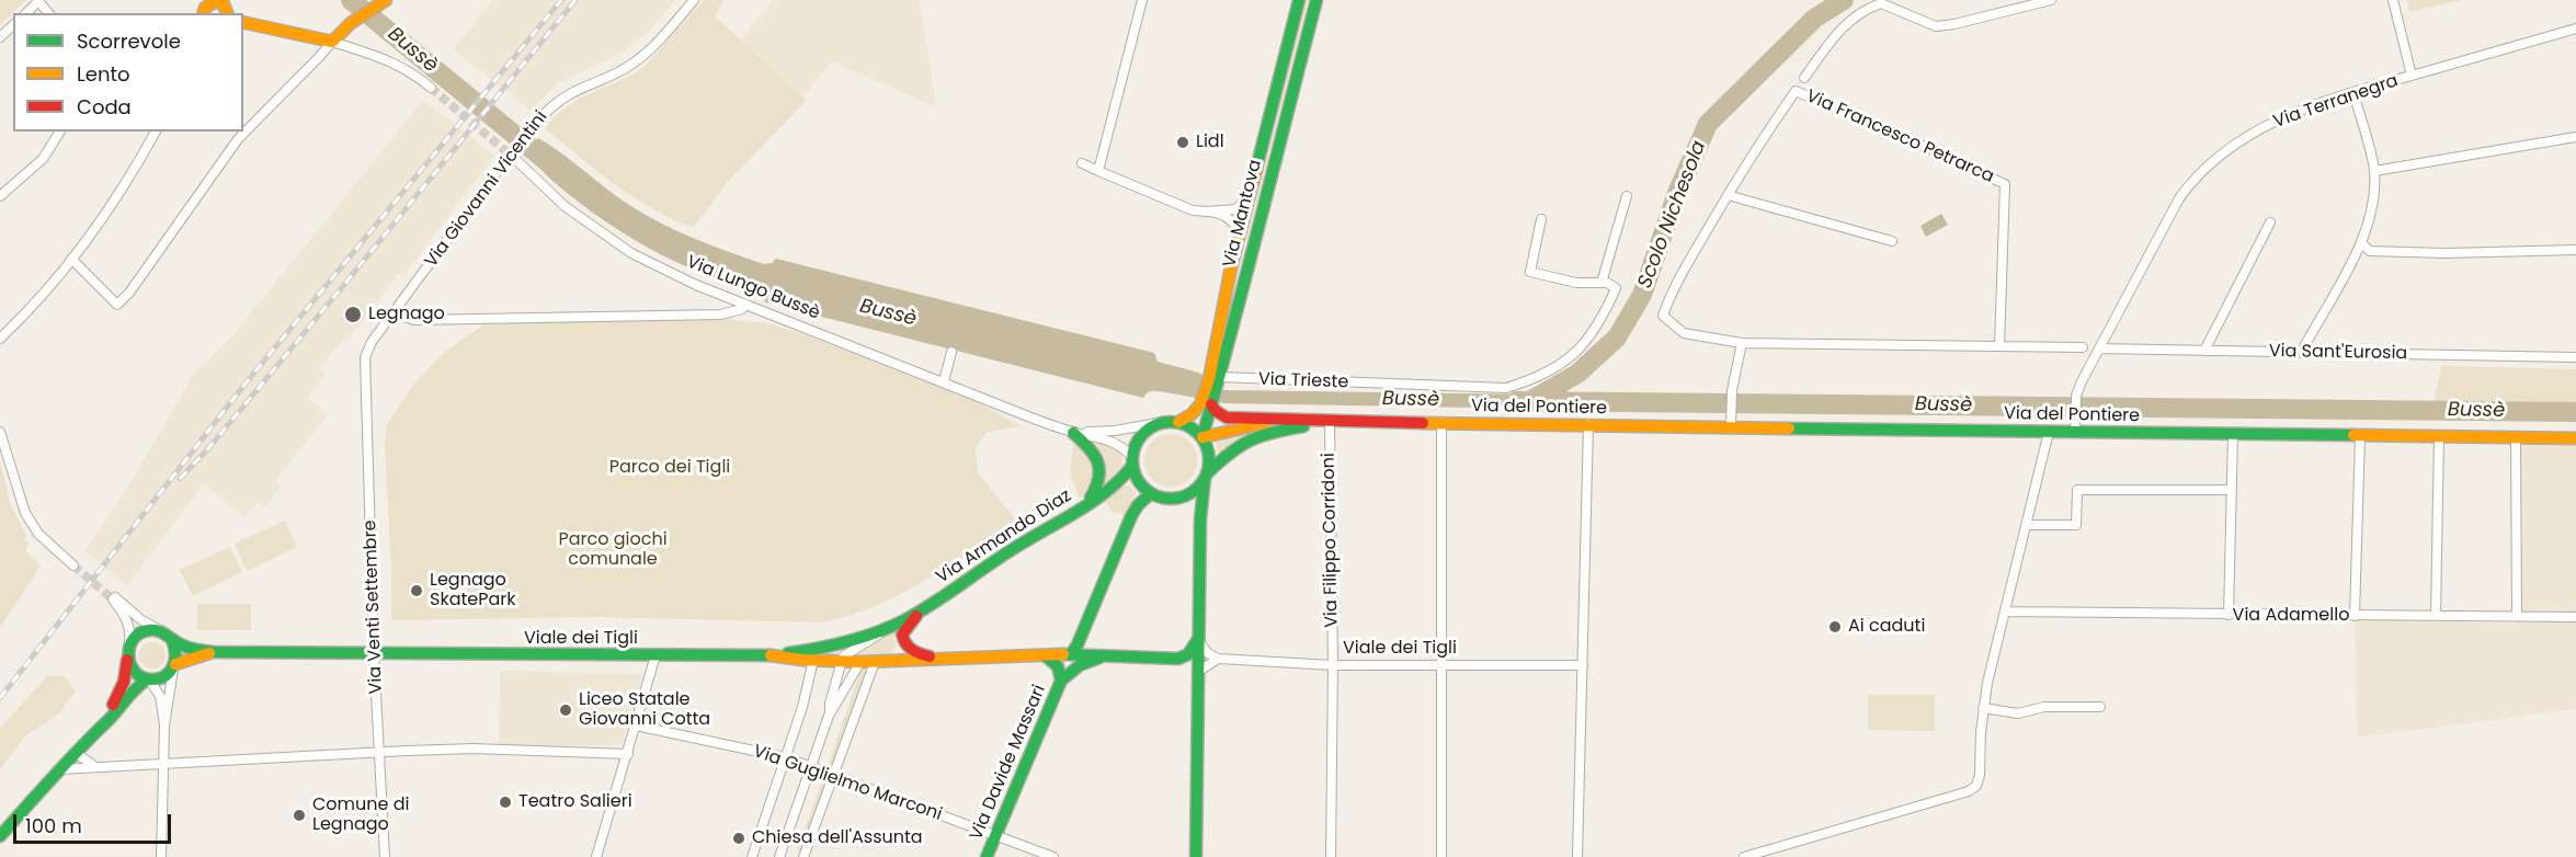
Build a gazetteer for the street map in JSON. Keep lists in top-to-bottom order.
{
  "streets": {
    "street": [
      "Via Terranegra",
      "Via Francesco Petrarca",
      "Via Giovanni Vicentini",
      "Via Mantova",
      "Via Lungo Bussè",
      "Via Sant'Eurosia",
      "Via Trieste",
      "Via del Pontiere",
      "Via Armando Diaz",
      "Via Filippo Corridoni",
      "Via Venti Settembre",
      "Via Adamello",
      "Viale dei Tigli",
      "Via Davide Massari",
      "Via Guglielmo Marconi"
    ]
  },
  "crossings": [
    ["Via Terranegra", "Via Sant'Eurosia"],
    ["Via Terranegra", "Via del Pontiere"],
    ["Via Giovanni Vicentini", "Via Venti Settembre"],
    ["Via Mantova", "Via Lungo Bussè"],
    ["Via Mantova", "Via Trieste"],
    ["Via Mantova", "Via del Pontiere"],
    ["Via Mantova", "Via Armando Diaz"],
    ["Via Lungo Bussè", "Via del Pontiere"],
    ["Via Lungo Bussè", "Via Armando Diaz"],
    ["Via del Pontiere", "Via Armando Diaz"],
    ["Via del Pontiere", "Via Filippo Corridoni"],
    ["Via Armando Diaz", "Viale dei Tigli"],
    ["Via Filippo Corridoni", "Viale dei Tigli"],
    ["Via Venti Settembre", "Viale dei Tigli"],
    ["Viale dei Tigli", "Via Davide Massari"],
    ["Via Davide Massari", "Via Guglielmo Marconi"]
  ],
  "water": ["Bussè", "Scolo Nichesola"],
  "parks": ["Parco dei Tigli", "Parco giochi comunale"],
  "places": [
    "Lidl",
    "Legnago",
    "Legnago SkatePark",
    "Ai caduti",
    "Liceo Statale Giovanni Cotta",
    "Teatro Salieri",
    "Comune di Legnago",
    "Chiesa dell'Assunta"
  ],
  "legend": ["Scorrevole", "Lento", "Coda"],
  "scale_bar": "100 m"
}
